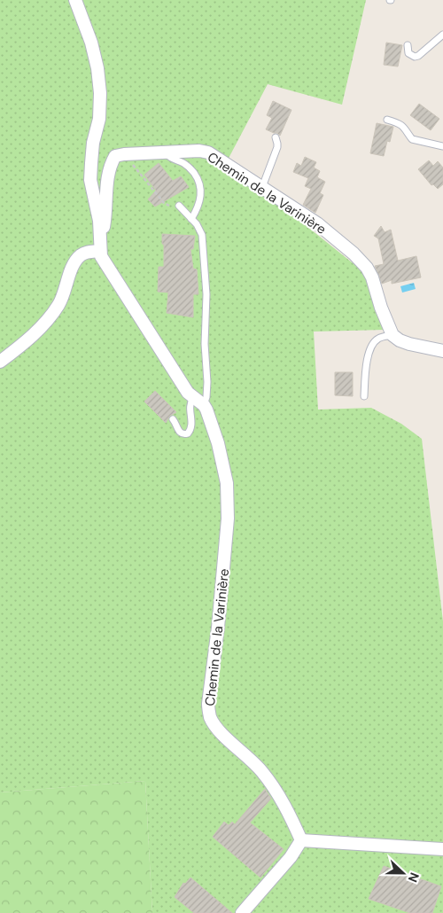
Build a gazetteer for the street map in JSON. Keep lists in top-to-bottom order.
{
  "streets": {
    "street": ["Chemin de la Varinière"]
  },
  "north": "right"
}
